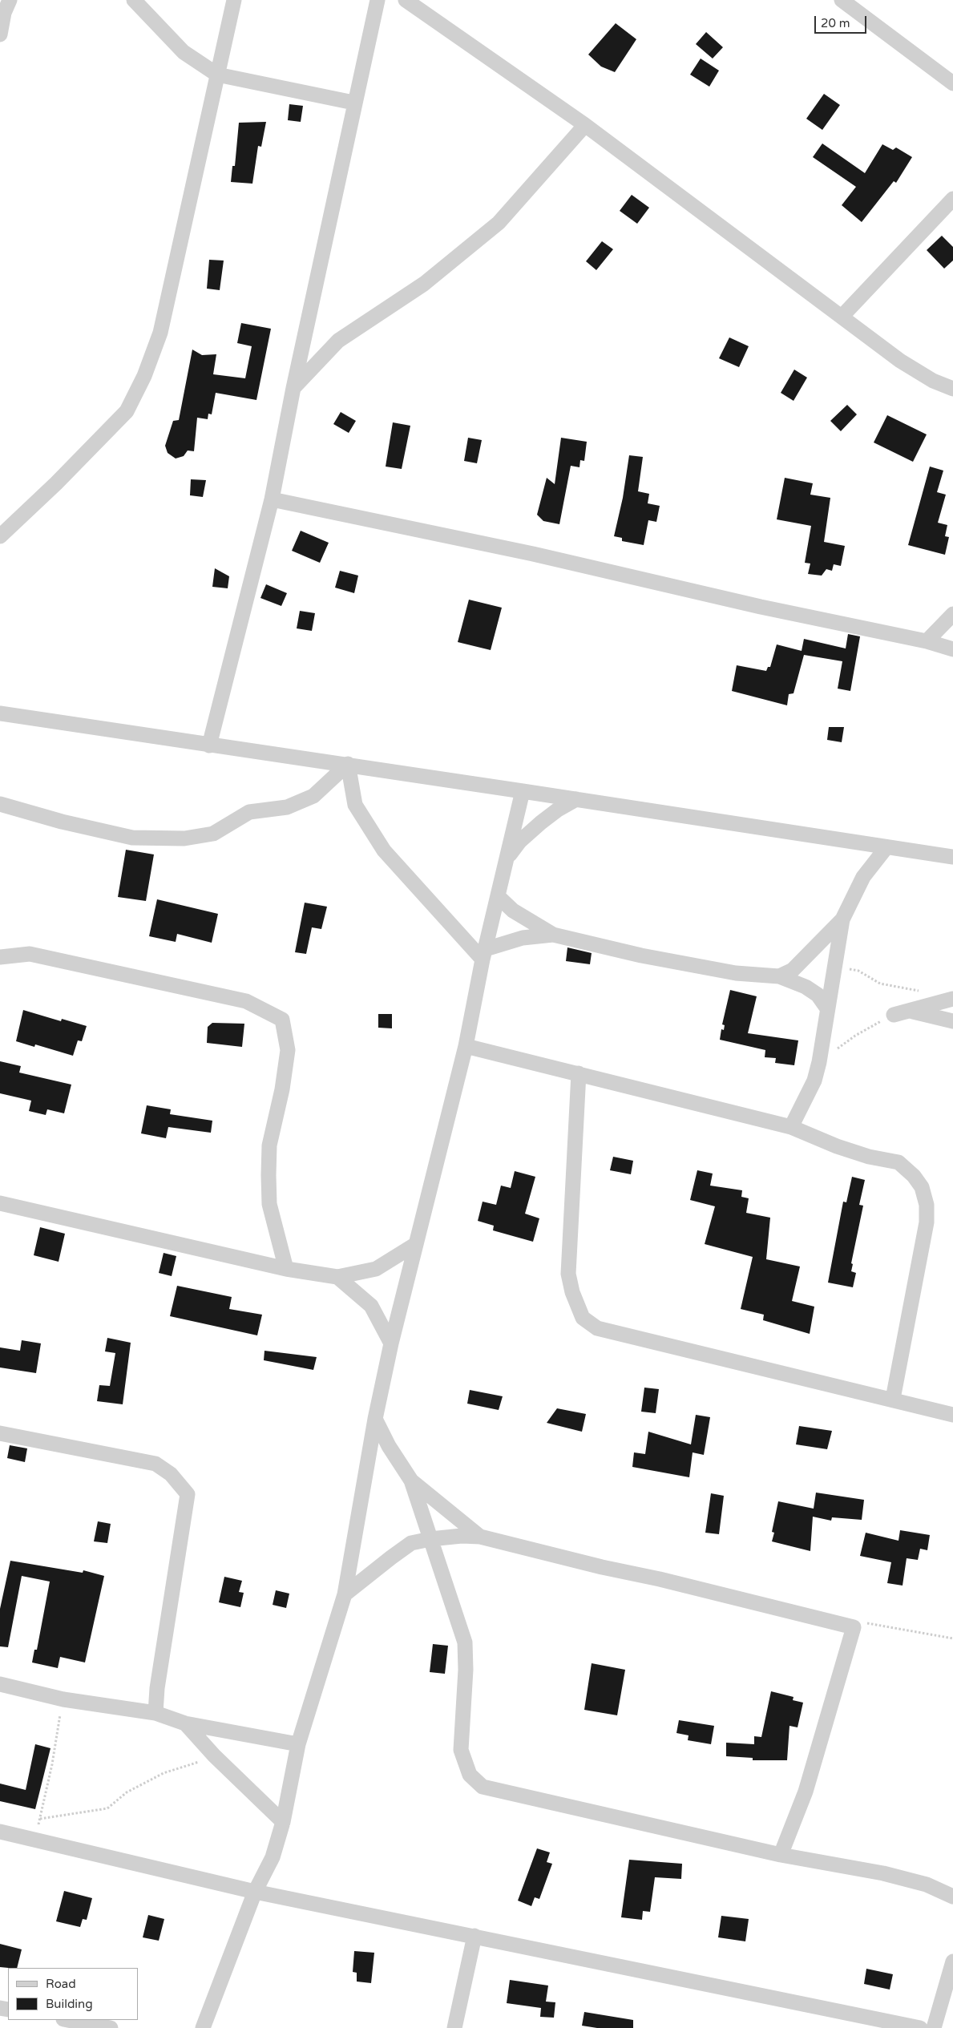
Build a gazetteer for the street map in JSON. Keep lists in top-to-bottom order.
{
  "legend": ["Road", "Building"],
  "scale_bar": "20 m"
}
